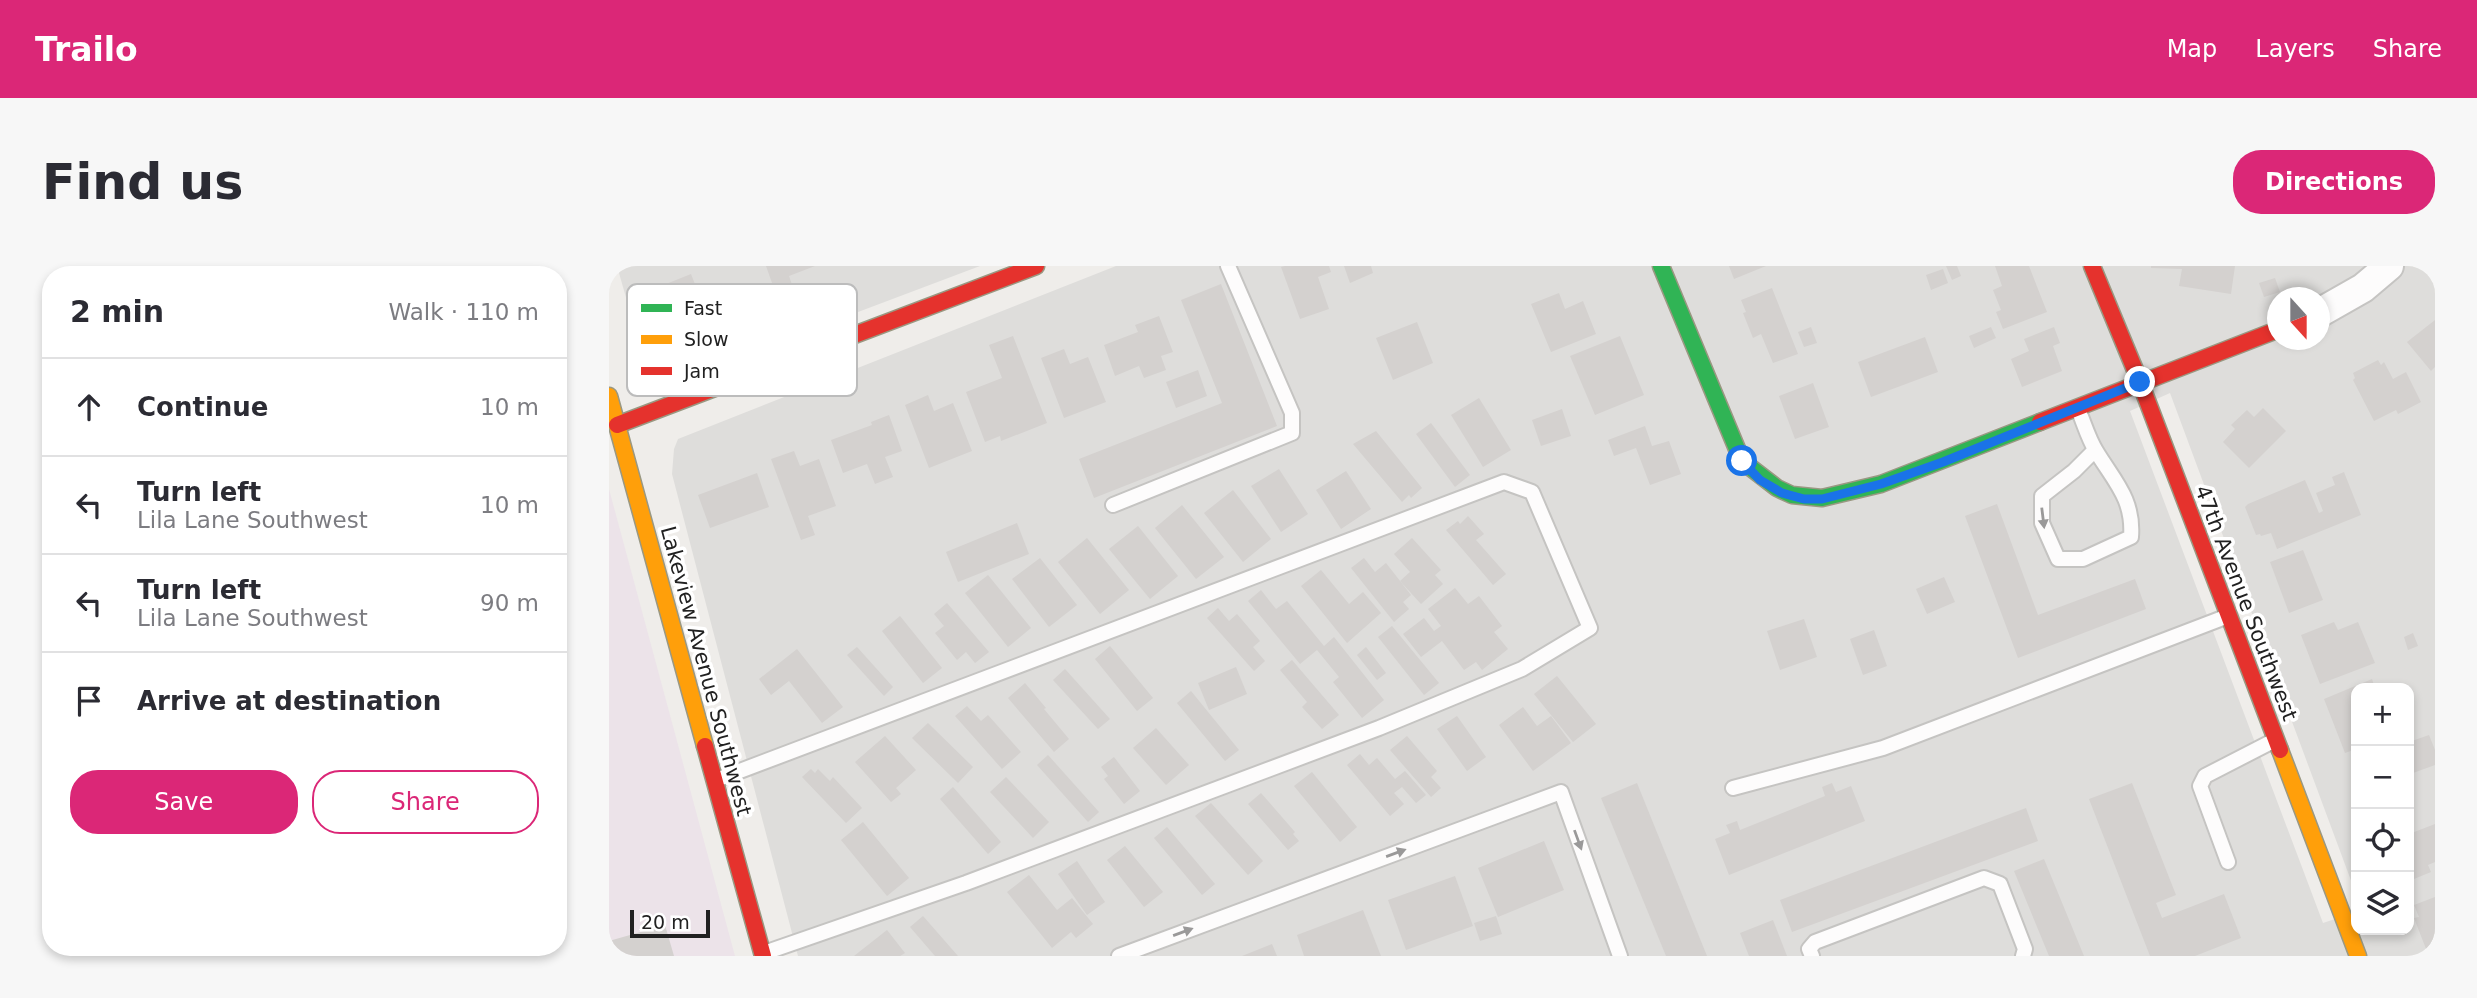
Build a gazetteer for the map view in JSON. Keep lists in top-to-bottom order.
{
  "streets": {
    "street": ["47th Avenue Southwest", "Lakeview Avenue Southwest"]
  },
  "legend": ["Fast", "Slow", "Jam"],
  "scale_bar": "20 m",
  "north": "bottom",
  "page": {
    "header": "Trailo",
    "nav": ["Map", "Layers", "Share"],
    "buttons": [
      "Directions",
      ["Save", "Share"]
    ],
    "title": "Find us",
    "heading": ["2 min", "Walk · 110 m"],
    "list": [
      ["Continue", "10 m"],
      ["Turn left", "Lila Lane Southwest", "10 m"],
      ["Turn left", "Lila Lane Southwest", "90 m"],
      "Arrive at destination"
    ],
    "map_buttons": ["+", "−"],
    "scale": "20 m"
  }
}
